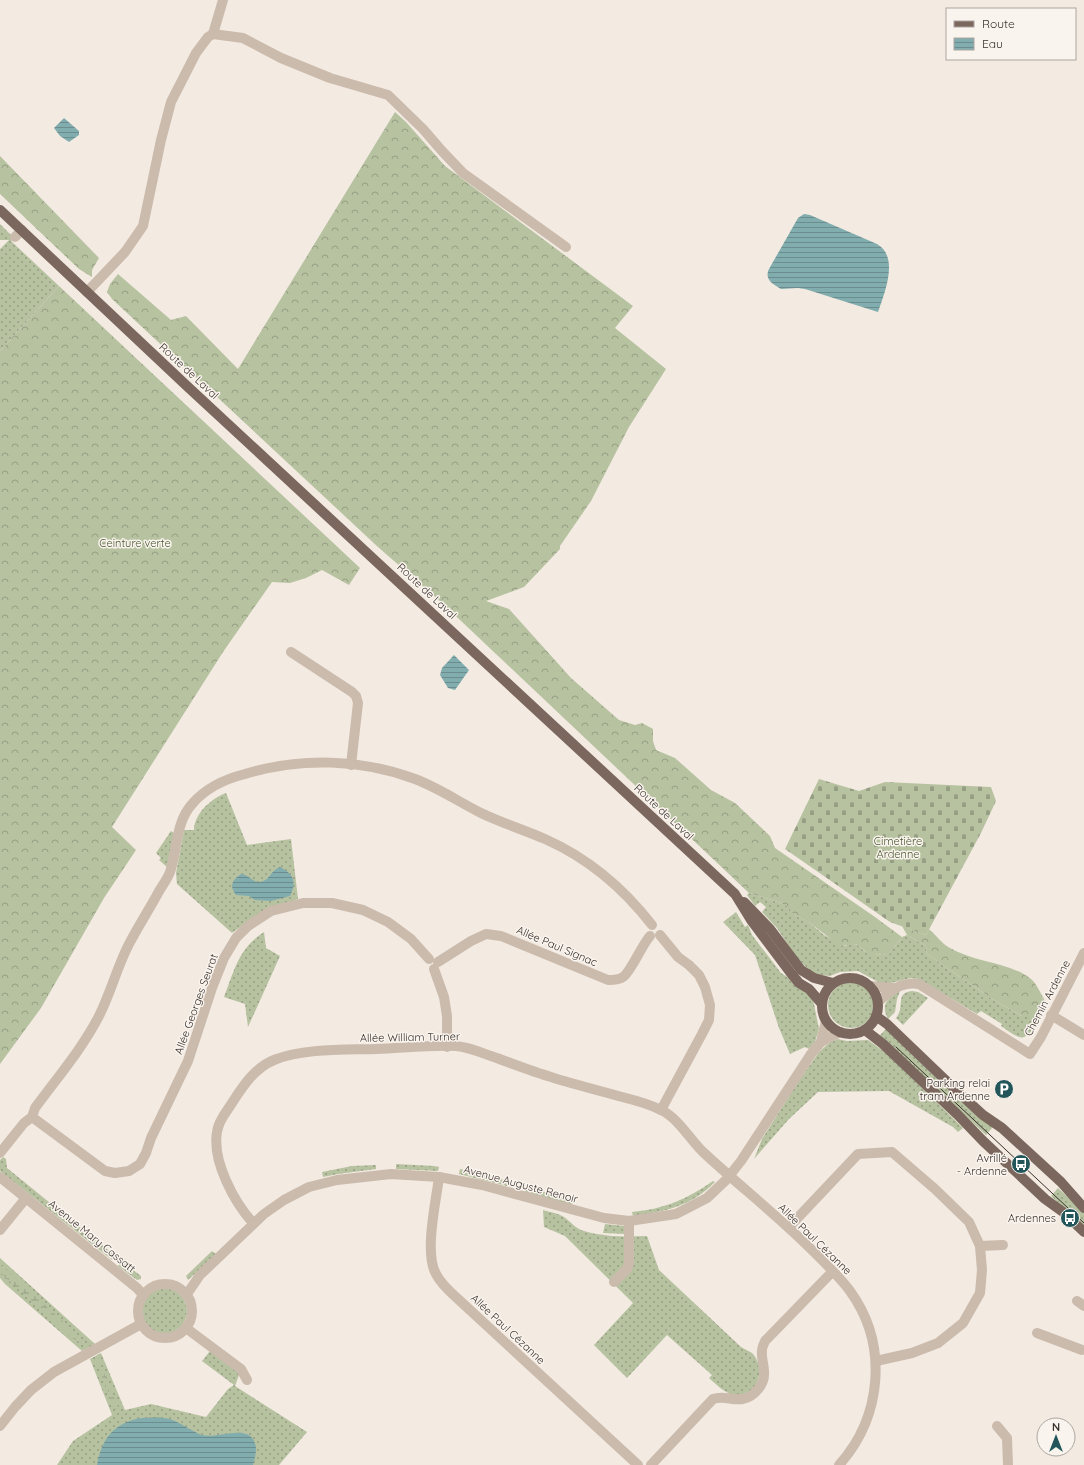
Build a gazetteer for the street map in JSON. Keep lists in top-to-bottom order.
{
  "streets": {
    "main road": ["Route de Laval"],
    "street": [
      "Allée Paul Signac",
      "Chemin Ardenne",
      "Allée Georges Seurat",
      "Allée William Turner",
      "Avenue Auguste Renoir",
      "Avenue Mary Cassatt",
      "Allée Paul Cézanne"
    ]
  },
  "crossings": [
    ["Route de Laval", "Avenue Auguste Renoir"],
    ["Allée Paul Signac", "Allée Georges Seurat"],
    ["Allée Georges Seurat", "Allée William Turner"],
    ["Allée William Turner", "Avenue Auguste Renoir"],
    ["Allée William Turner", "Allée Paul Cézanne"],
    ["Avenue Auguste Renoir", "Avenue Mary Cassatt"],
    ["Avenue Auguste Renoir", "Allée Paul Cézanne"]
  ],
  "parks": ["Ceinture verte", "Cimetière Ardenne"],
  "places": {
    "parking": ["Parking relai tram Ardenne"],
    "bus stop": ["Avrillé - Ardenne", "Ardennes"]
  },
  "legend": ["Route", "Eau"],
  "north": "top"
}
